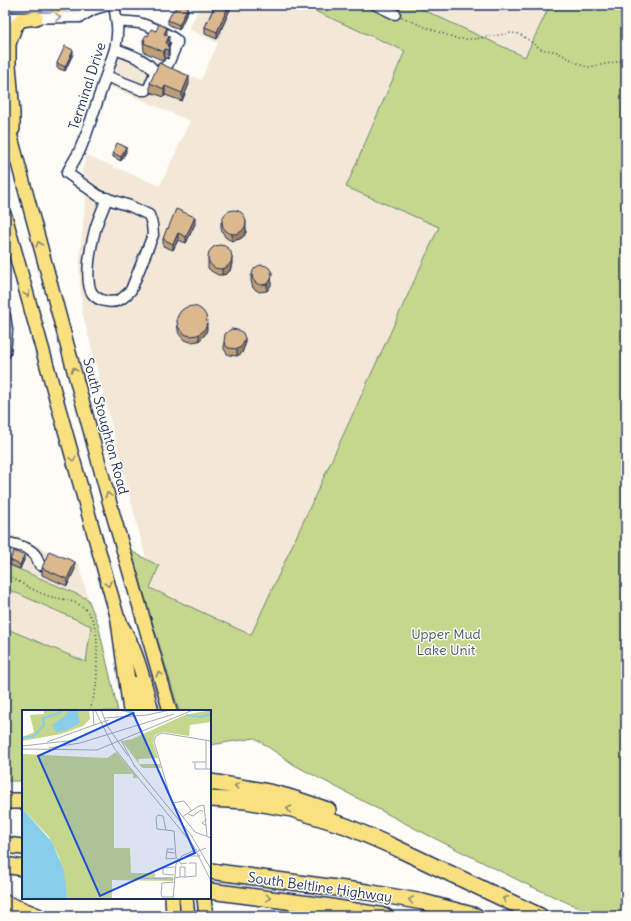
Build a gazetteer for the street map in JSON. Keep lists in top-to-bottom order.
{
  "streets": {
    "highway": ["South Beltline Highway"],
    "main road": ["South Stoughton Road"],
    "street": ["Terminal Drive"]
  },
  "parks": ["Upper Mud Lake Unit"]
}
